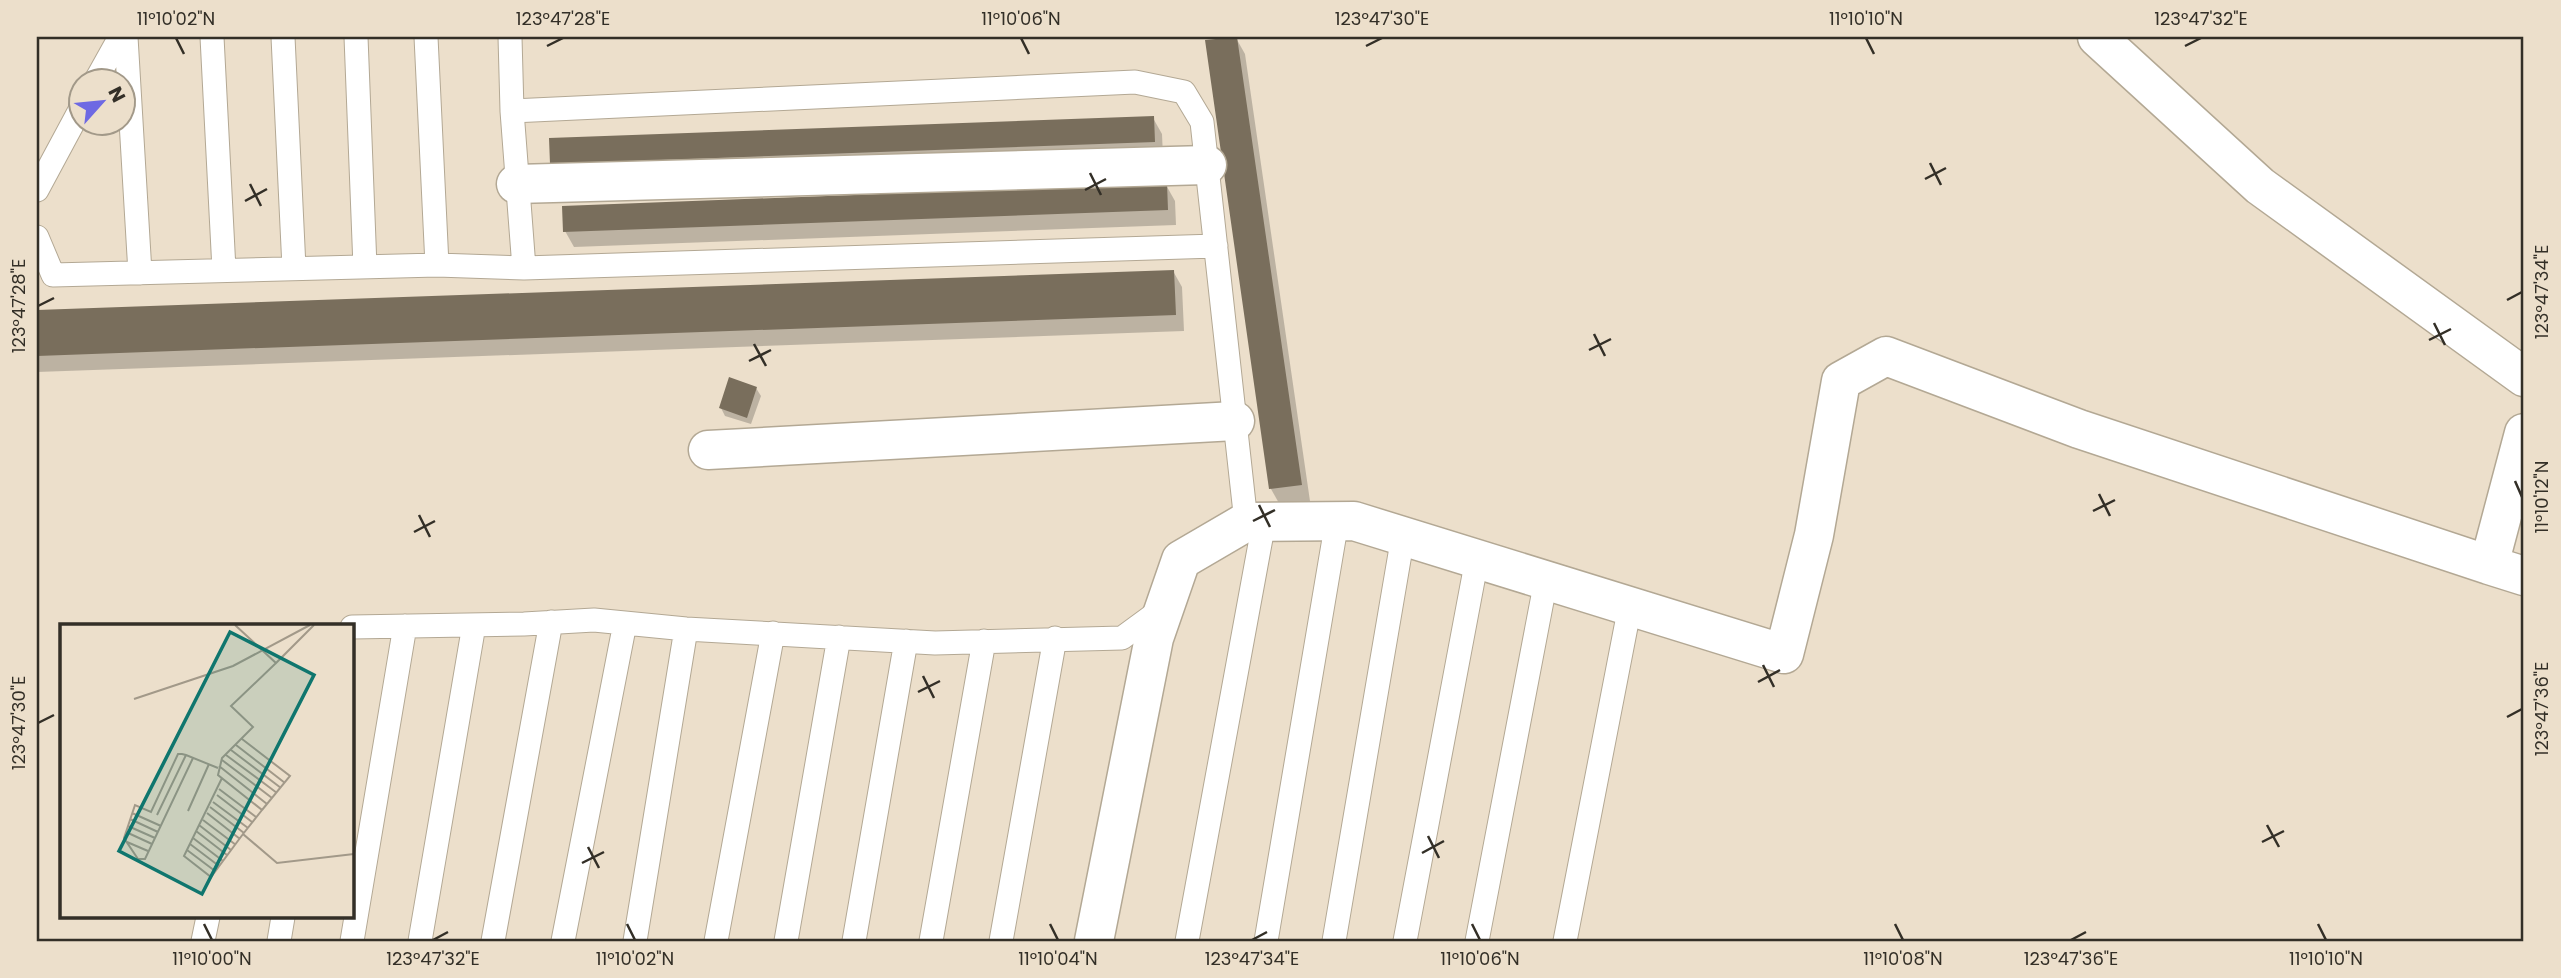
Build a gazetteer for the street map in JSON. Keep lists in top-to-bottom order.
{
  "north": "top right",
  "coordinates": [
    "11°10'02\"N",
    "123°47'28\"E",
    "11°10'06\"N",
    "123°47'30\"E",
    "11°10'10\"N",
    "123°47'32\"E",
    "123°47'34\"E",
    "11°10'12\"N",
    "123°47'36\"E",
    "11°10'00\"N",
    "11°10'04\"N",
    "11°10'08\"N"
  ]
}
